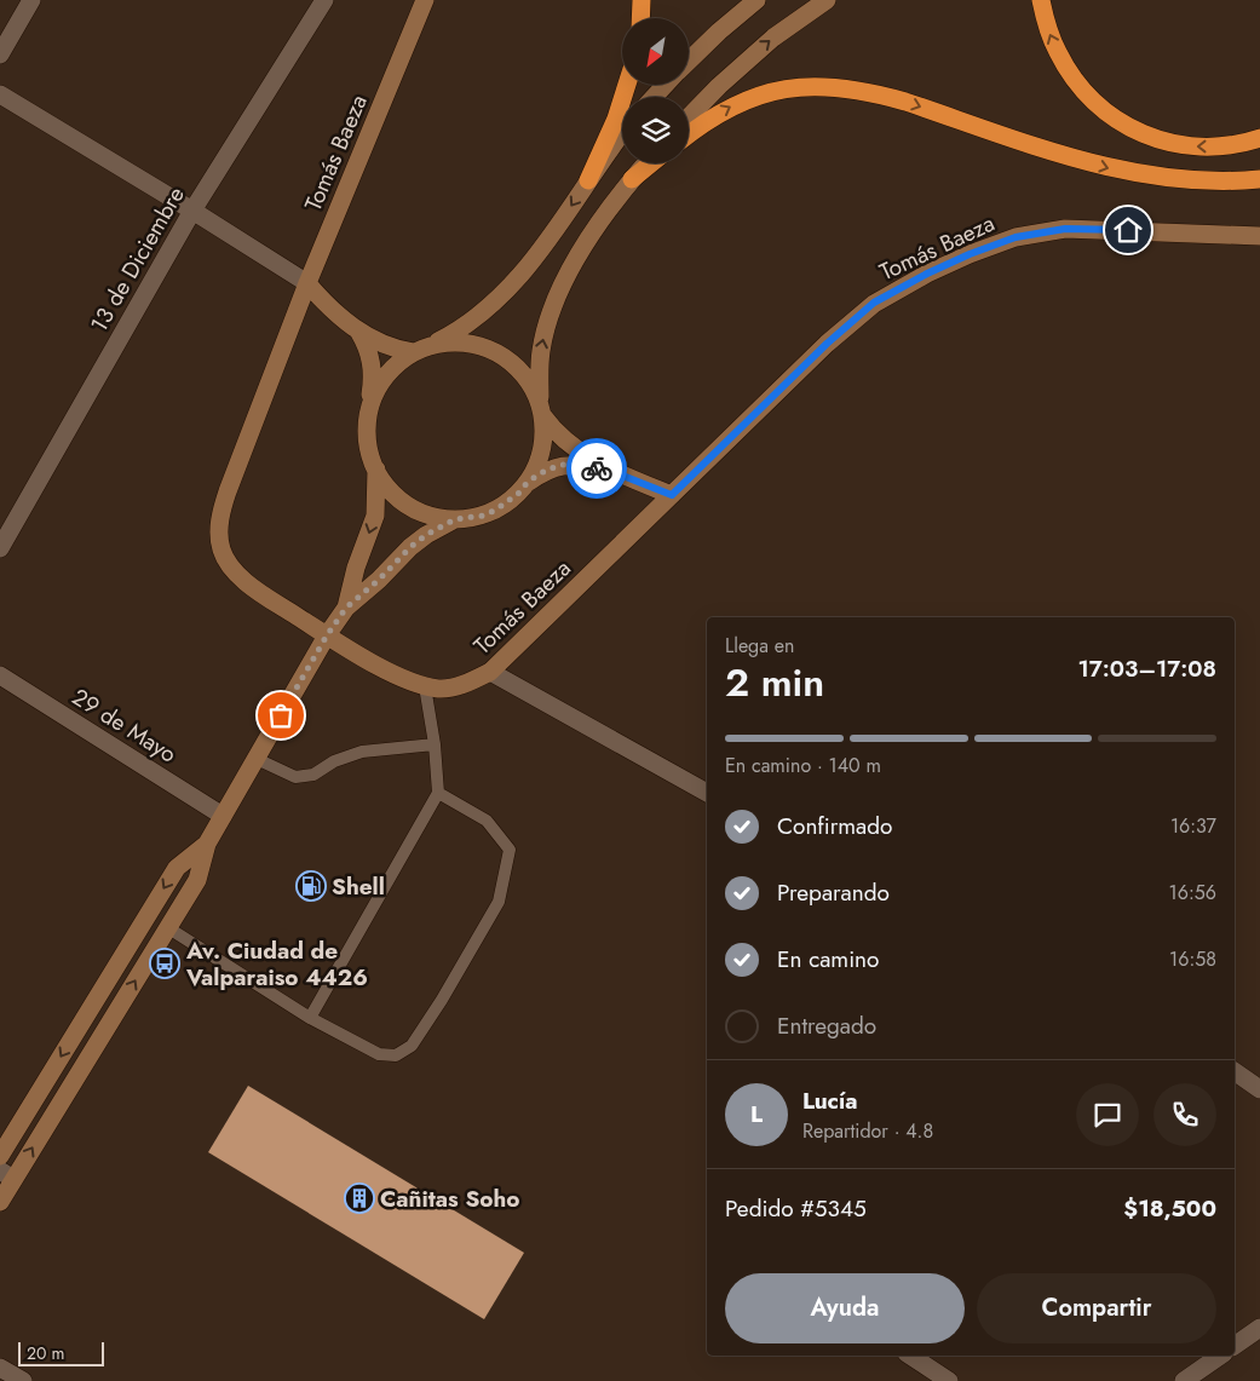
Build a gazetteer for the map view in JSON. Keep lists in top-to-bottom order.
{
  "streets": {
    "main road": ["Tomás Baeza"],
    "street": ["13 de Diciembre", "29 de Mayo"]
  },
  "places": {
    "fuel station": ["Shell"],
    "bus stop": ["Av. Ciudad de Valparaiso 4426"],
    "building": ["Cañitas Soho"]
  },
  "scale_bar": "20 m",
  "north": "bottom left",
  "page": {
    "heading": ["2 min", "Llega en", "17:03–17:08"],
    "panel": [
      "Lucía",
      "Repartidor · 4.8",
      "Pedido #5345",
      "$18,500"
    ],
    "bar": "En camino · 140 m",
    "list": [
      ["Confirmado", "16:37"],
      ["Preparando", "16:56"],
      ["En camino", "16:58"],
      "Entregado"
    ],
    "round": "L",
    "buttons": ["Ayuda", "Compartir"],
    "scale": "20 m"
  }
}
